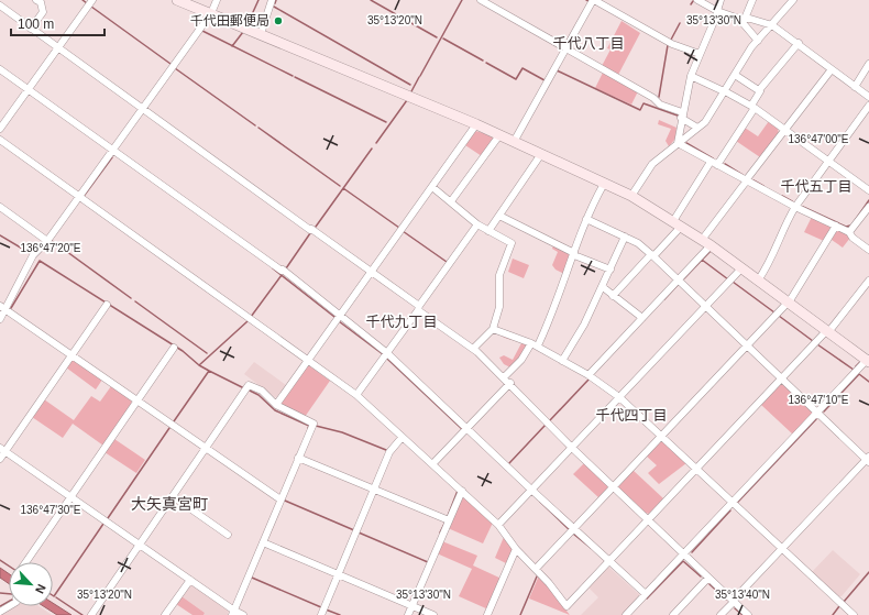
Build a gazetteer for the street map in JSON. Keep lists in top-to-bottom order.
{
  "districts": [
    "千代八丁目",
    "千代五丁目",
    "千代九丁目",
    "千代四丁目",
    "大矢真宮町"
  ],
  "places": ["千代田郵便局"],
  "scale_bar": "100 m",
  "north": "bottom right",
  "coordinates": [
    "35°13'20\"N",
    "35°13'30\"N",
    "136°47'00\"E",
    "136°47'20\"E",
    "136°47'10\"E",
    "136°47'30\"E",
    "35°13'40\"N"
  ]
}
